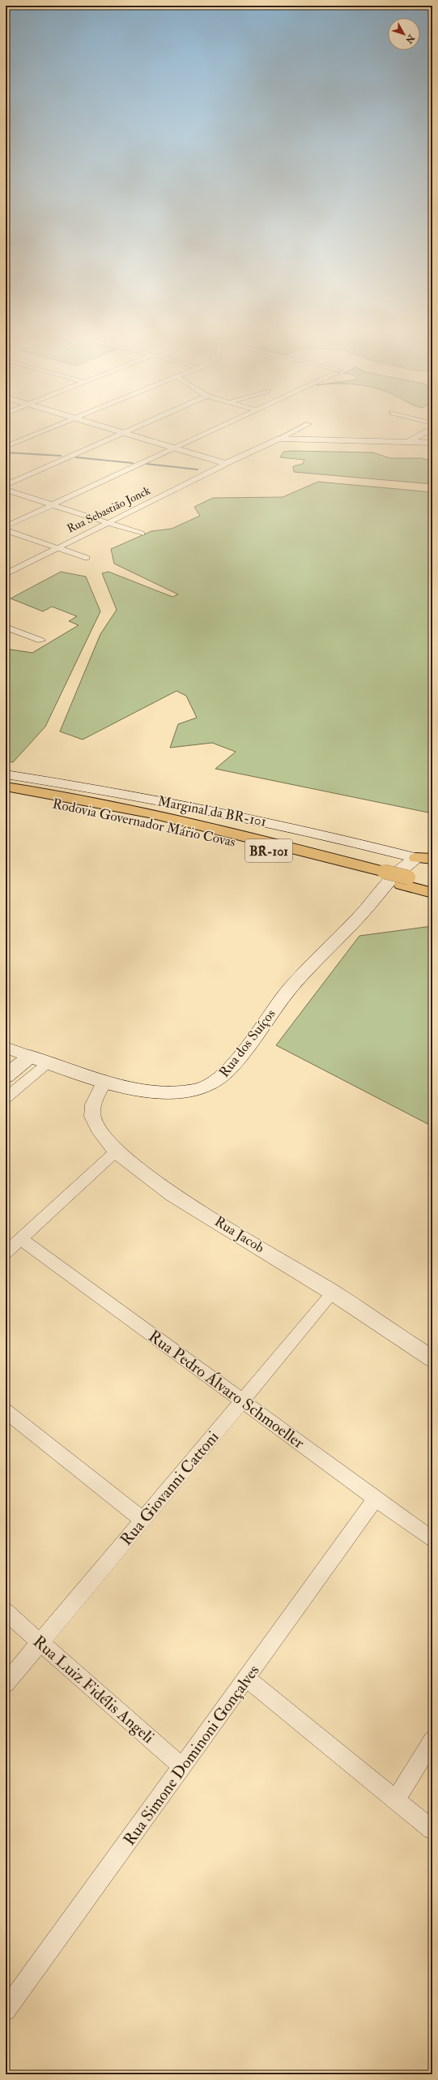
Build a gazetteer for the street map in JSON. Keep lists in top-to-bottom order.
{
  "streets": {
    "highway": ["Rodovia Governador Mário Covas", "BR-101"],
    "main road": ["Marginal da BR-101", "Rua dos Suíços"],
    "street": [
      "Rua Sebastião Jonck",
      "Rua Jacob",
      "Rua Pedro Álvaro Schmoeller",
      "Rua Giovanni Cattoni",
      "Rua Luiz Fidélis Angeli",
      "Rua Simone Dominoni Gonçalves"
    ]
  },
  "crossings": [
    ["Marginal da BR-101", "Rua dos Suíços"],
    ["Rua dos Suíços", "Rua Jacob"],
    ["Rua Jacob", "Rua Giovanni Cattoni"],
    ["Rua Pedro Álvaro Schmoeller", "Rua Giovanni Cattoni"],
    ["Rua Pedro Álvaro Schmoeller", "Rua Simone Dominoni Gonçalves"],
    ["Rua Giovanni Cattoni", "Rua Luiz Fidélis Angeli"],
    ["Rua Luiz Fidélis Angeli", "Rua Simone Dominoni Gonçalves"]
  ],
  "north": "bottom right"
}
